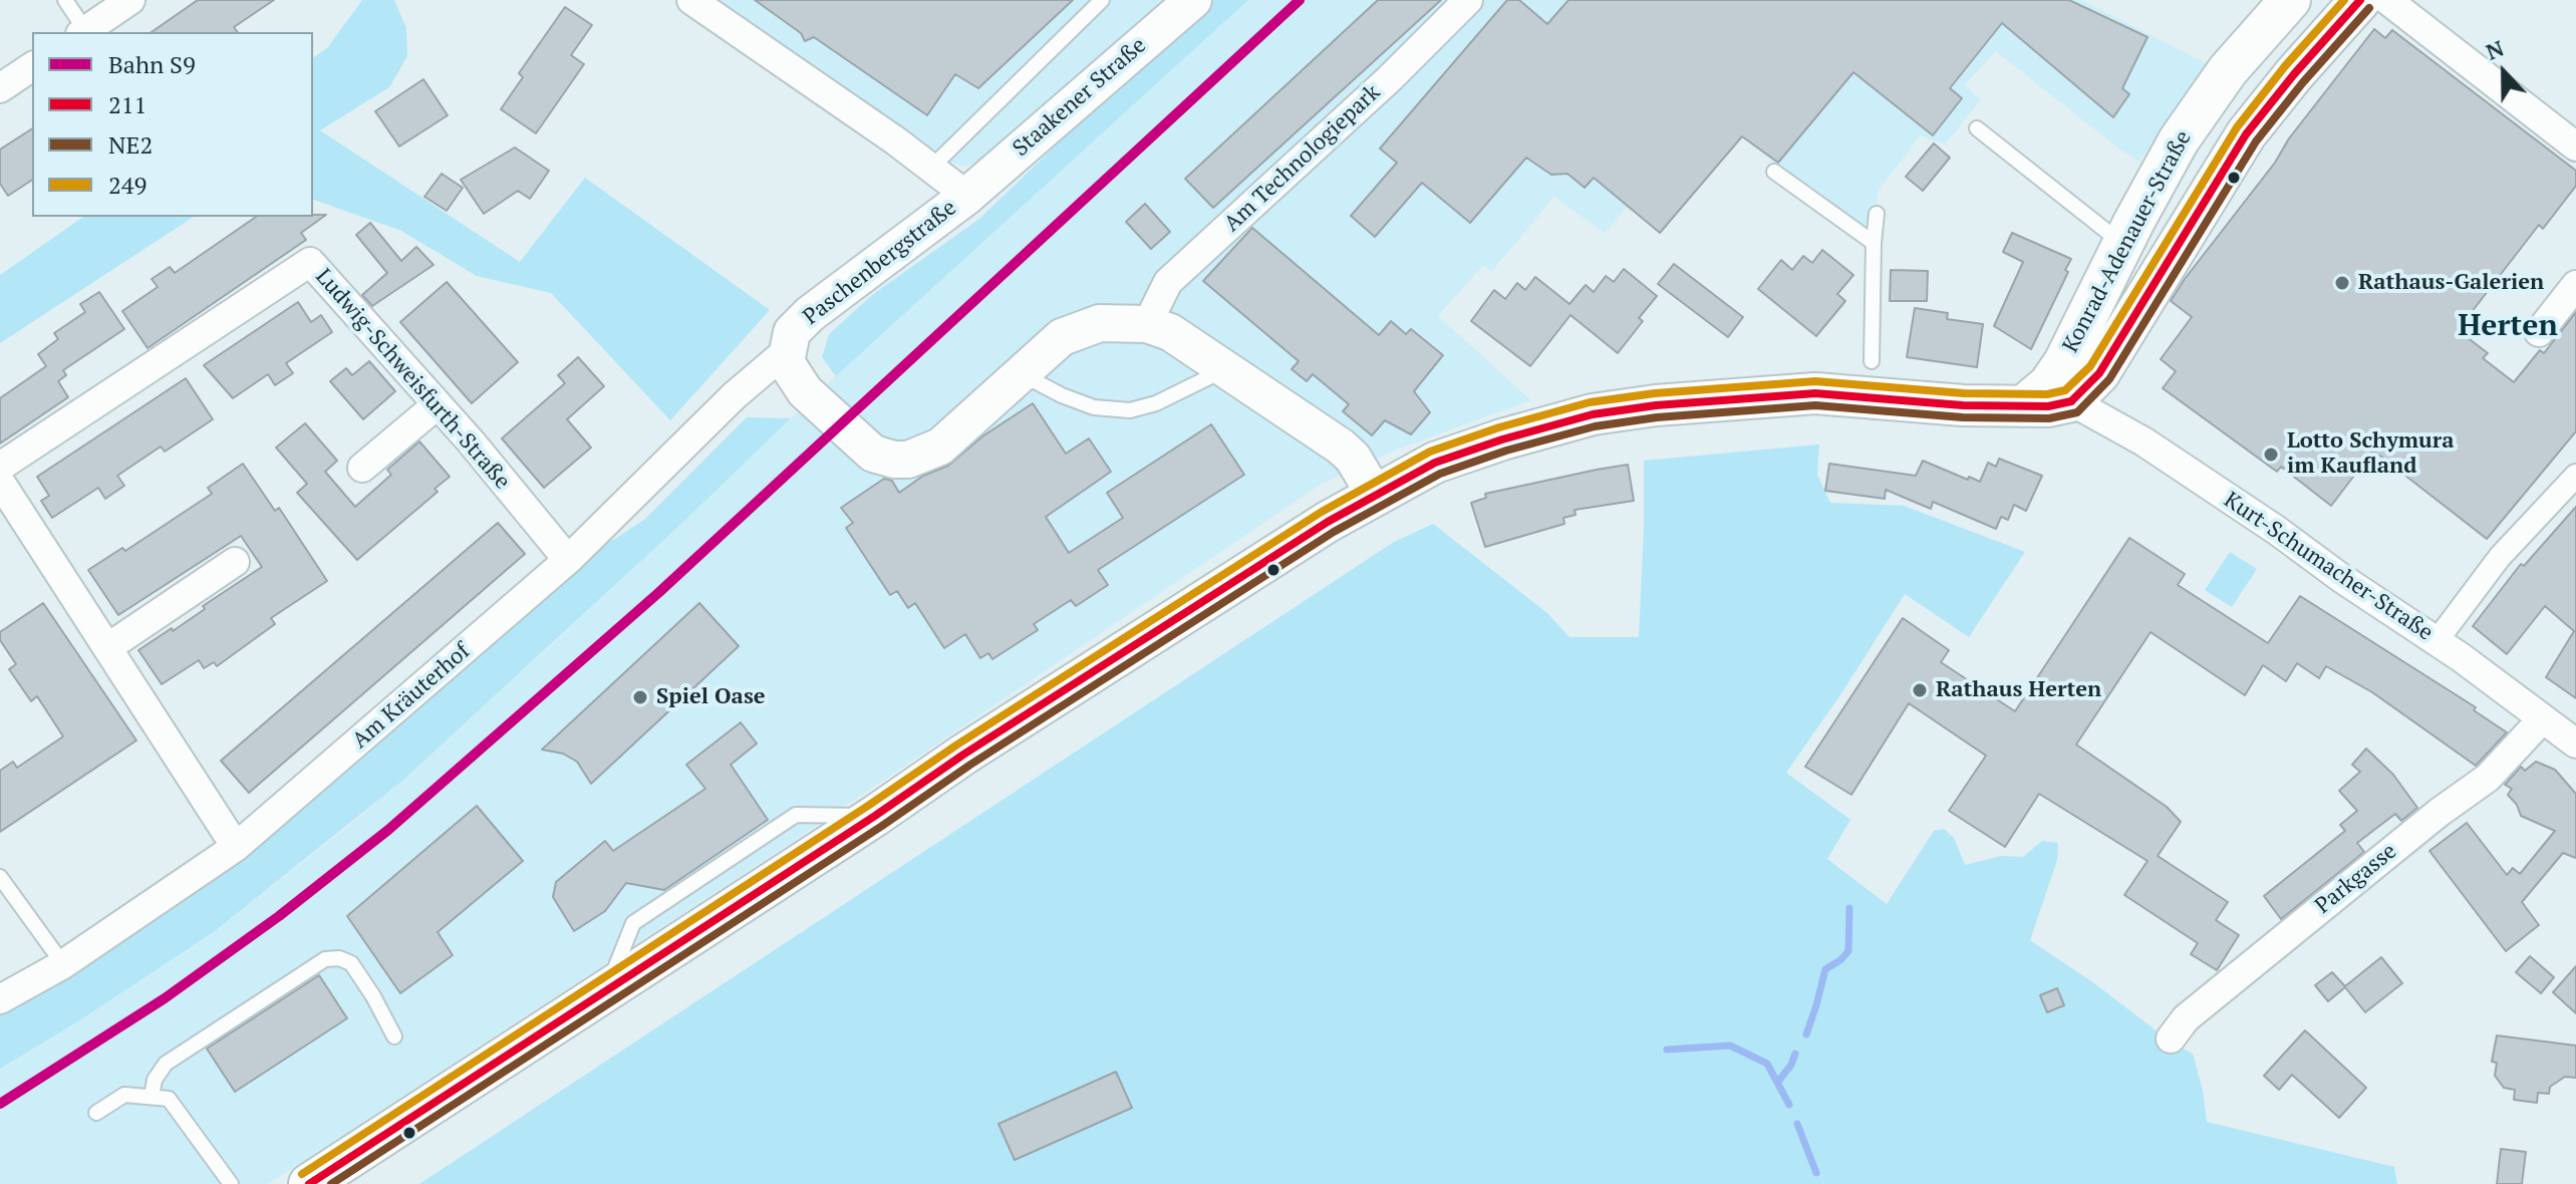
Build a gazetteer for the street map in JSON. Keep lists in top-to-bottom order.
{
  "streets": {
    "main road": ["Konrad-Adenauer-Straße"],
    "street": [
      "Staakener Straße",
      "Am Technologiepark",
      "Paschenbergstraße",
      "Ludwig-Schweisfurth-Straße",
      "Kurt-Schumacher-Straße",
      "Am Kräuterhof",
      "Parkgasse"
    ]
  },
  "crossings": [
    ["Staakener Straße", "Paschenbergstraße"],
    ["Am Technologiepark", "Paschenbergstraße"],
    ["Konrad-Adenauer-Straße", "Kurt-Schumacher-Straße"],
    ["Paschenbergstraße", "Am Kräuterhof"],
    ["Ludwig-Schweisfurth-Straße", "Am Kräuterhof"],
    ["Kurt-Schumacher-Straße", "Parkgasse"]
  ],
  "districts": ["Herten"],
  "places": [
    "Rathaus-Galerien",
    "Lotto Schymura im Kaufland",
    "Rathaus Herten",
    "Spiel Oase"
  ],
  "lines": [
    "rail line S9",
    "transit line 211",
    "transit line 249",
    "transit line NE2"
  ],
  "legend": [
    "Bahn S9",
    "211",
    "NE2",
    "249"
  ],
  "north": "top"
}
